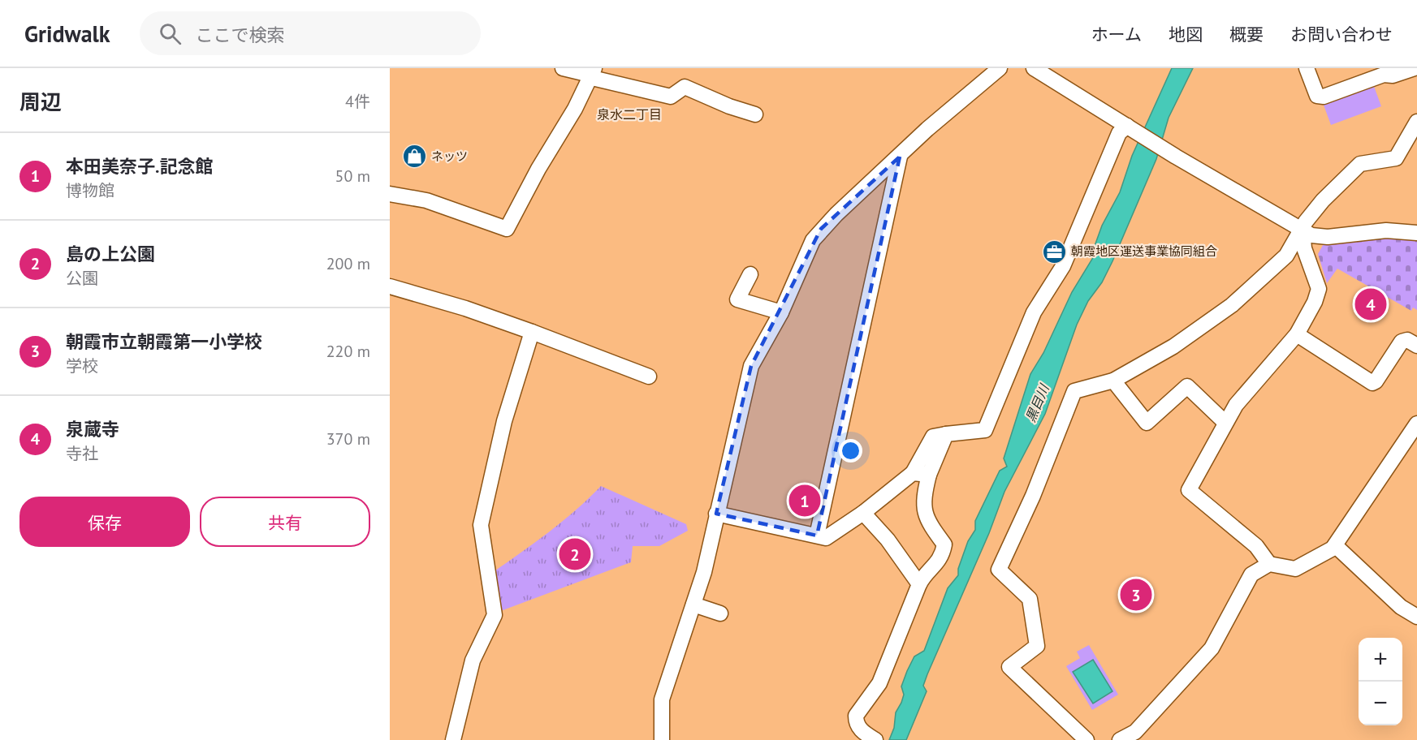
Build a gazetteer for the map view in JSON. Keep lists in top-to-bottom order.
{
  "districts": ["泉水二丁目"],
  "water": ["黒目川"],
  "places": {
    "shop": ["ネッツ"],
    "office": ["朝霞地区運送事業協同組合"]
  },
  "page": {
    "header": "Gridwalk",
    "search": "ここで検索",
    "nav": [
      "ホーム",
      "地図",
      "概要",
      "お問い合わせ"
    ],
    "heading": ["周辺", "4件"],
    "list": [
      {
        "mark": "1",
        "name": "本田美奈子.記念館",
        "note": "博物館",
        "value": "50 m"
      },
      {
        "mark": "2",
        "name": "島の上公園",
        "note": "公園",
        "value": "200 m"
      },
      {
        "mark": "3",
        "name": "朝霞市立朝霞第一小学校",
        "note": "学校",
        "value": "220 m"
      },
      {
        "mark": "4",
        "name": "泉蔵寺",
        "note": "寺社",
        "value": "370 m"
      }
    ],
    "pins": [
      "4",
      "1",
      "2",
      "3"
    ],
    "buttons": ["保存", "共有"],
    "map_buttons": ["+", "−"]
  }
}
